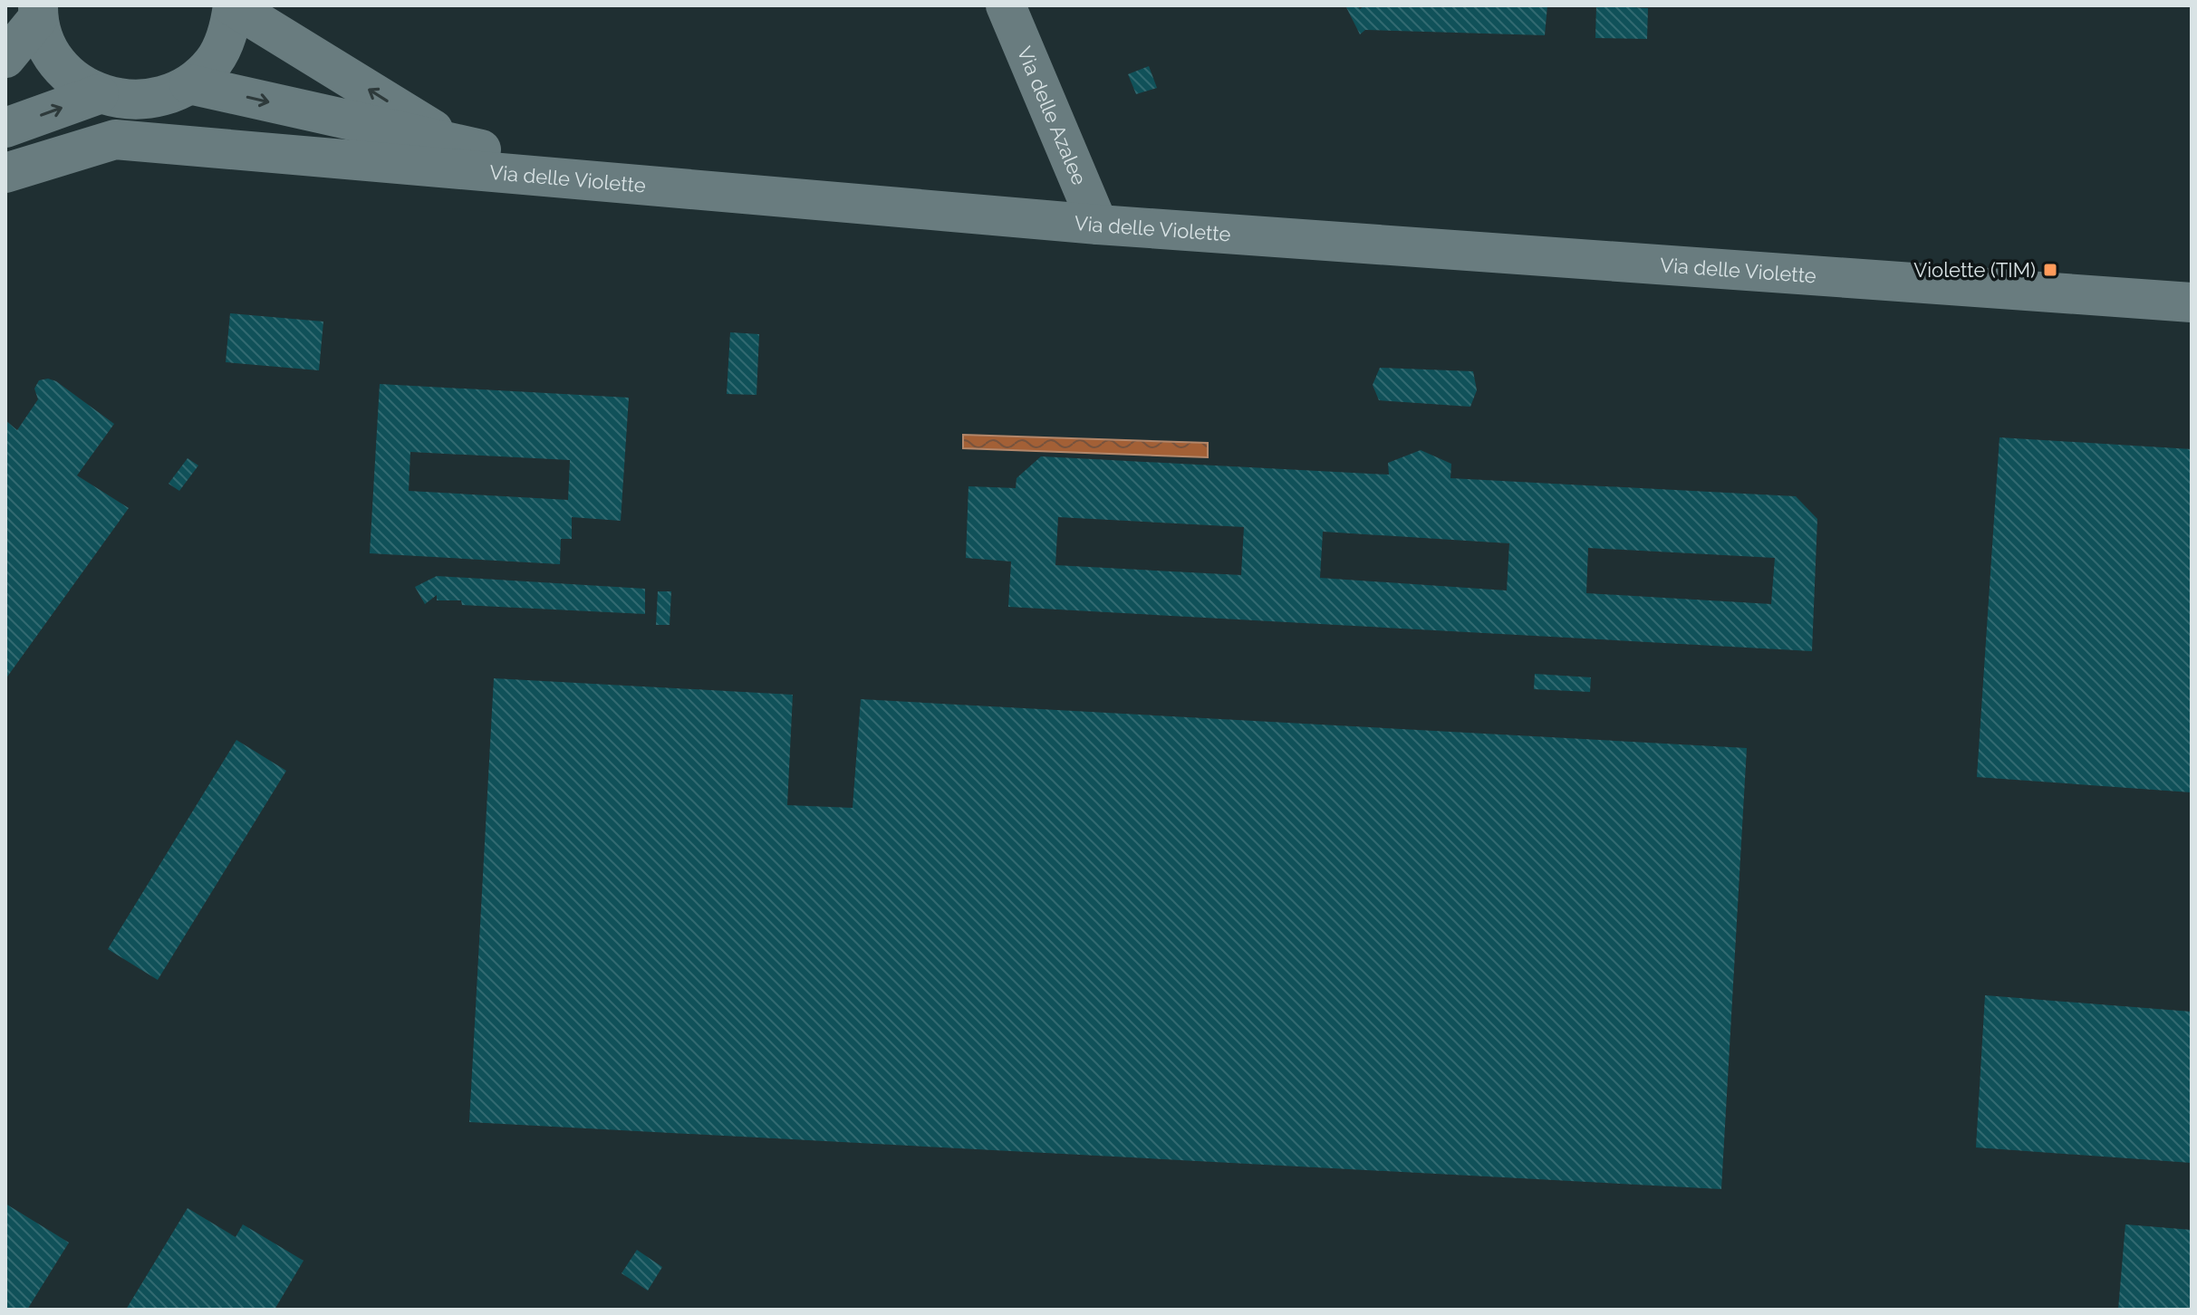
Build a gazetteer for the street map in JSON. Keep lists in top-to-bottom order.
{
  "streets": {
    "street": ["Via delle Azalee", "Via delle Violette"]
  },
  "crossings": [
    ["Via delle Azalee", "Via delle Violette"]
  ],
  "places": {
    "transit": ["Violette (TIM)"]
  }
}
